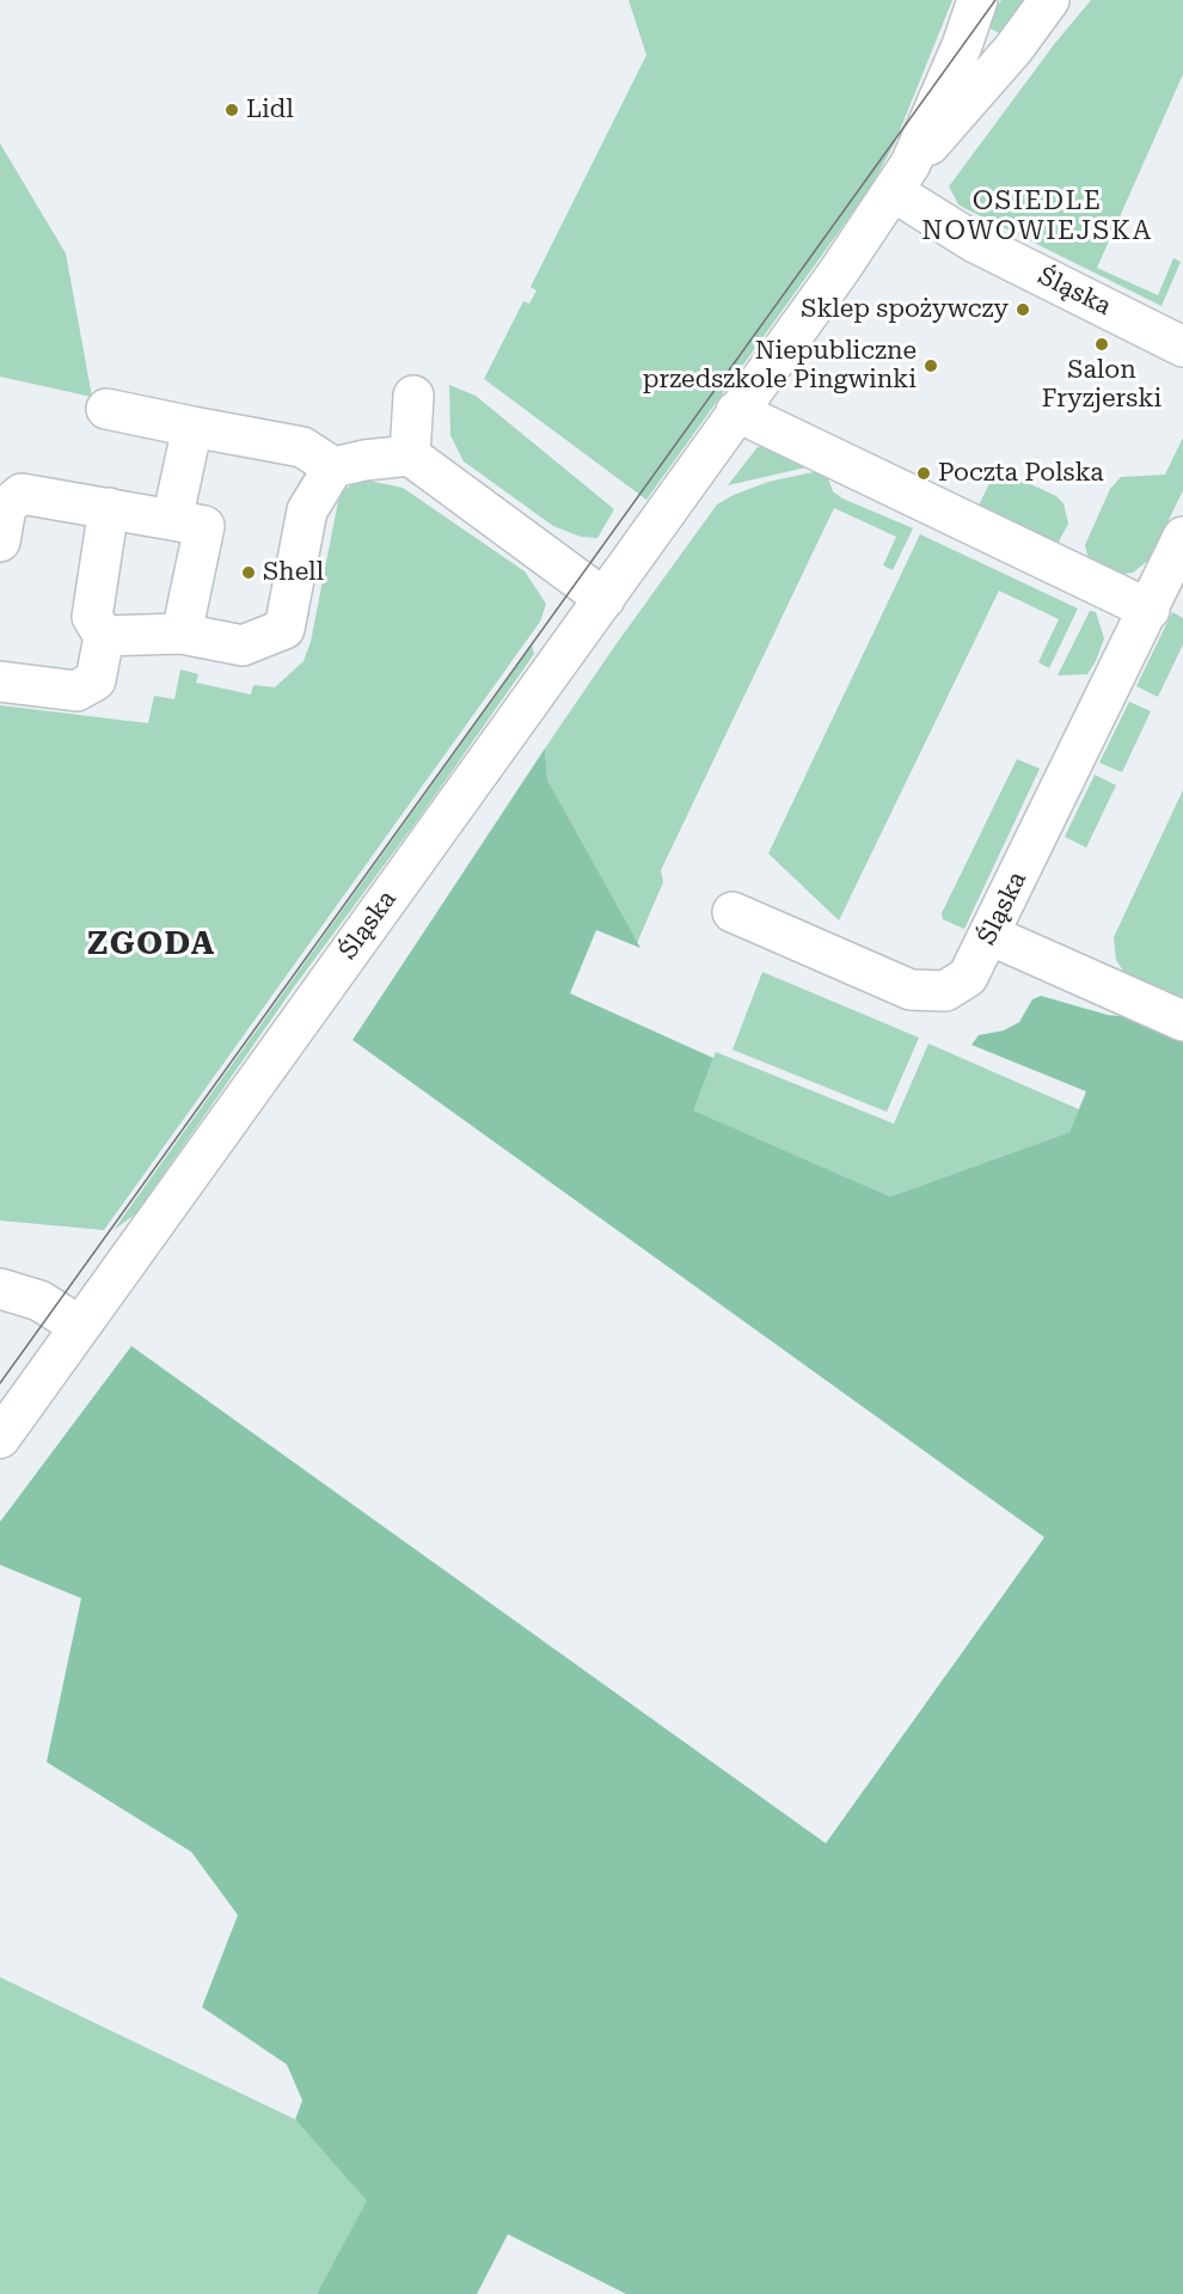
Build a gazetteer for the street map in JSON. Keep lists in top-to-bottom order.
{
  "streets": {
    "street": ["Śląska"]
  },
  "districts": ["OSIEDLE NOWOWIEJSKA", "ZGODA"],
  "places": [
    "Lidl",
    "Sklep spożywczy",
    "Salon Fryzjerski",
    "Niepubliczne przedszkole Pingwinki",
    "Poczta Polska",
    "Shell"
  ]
}
